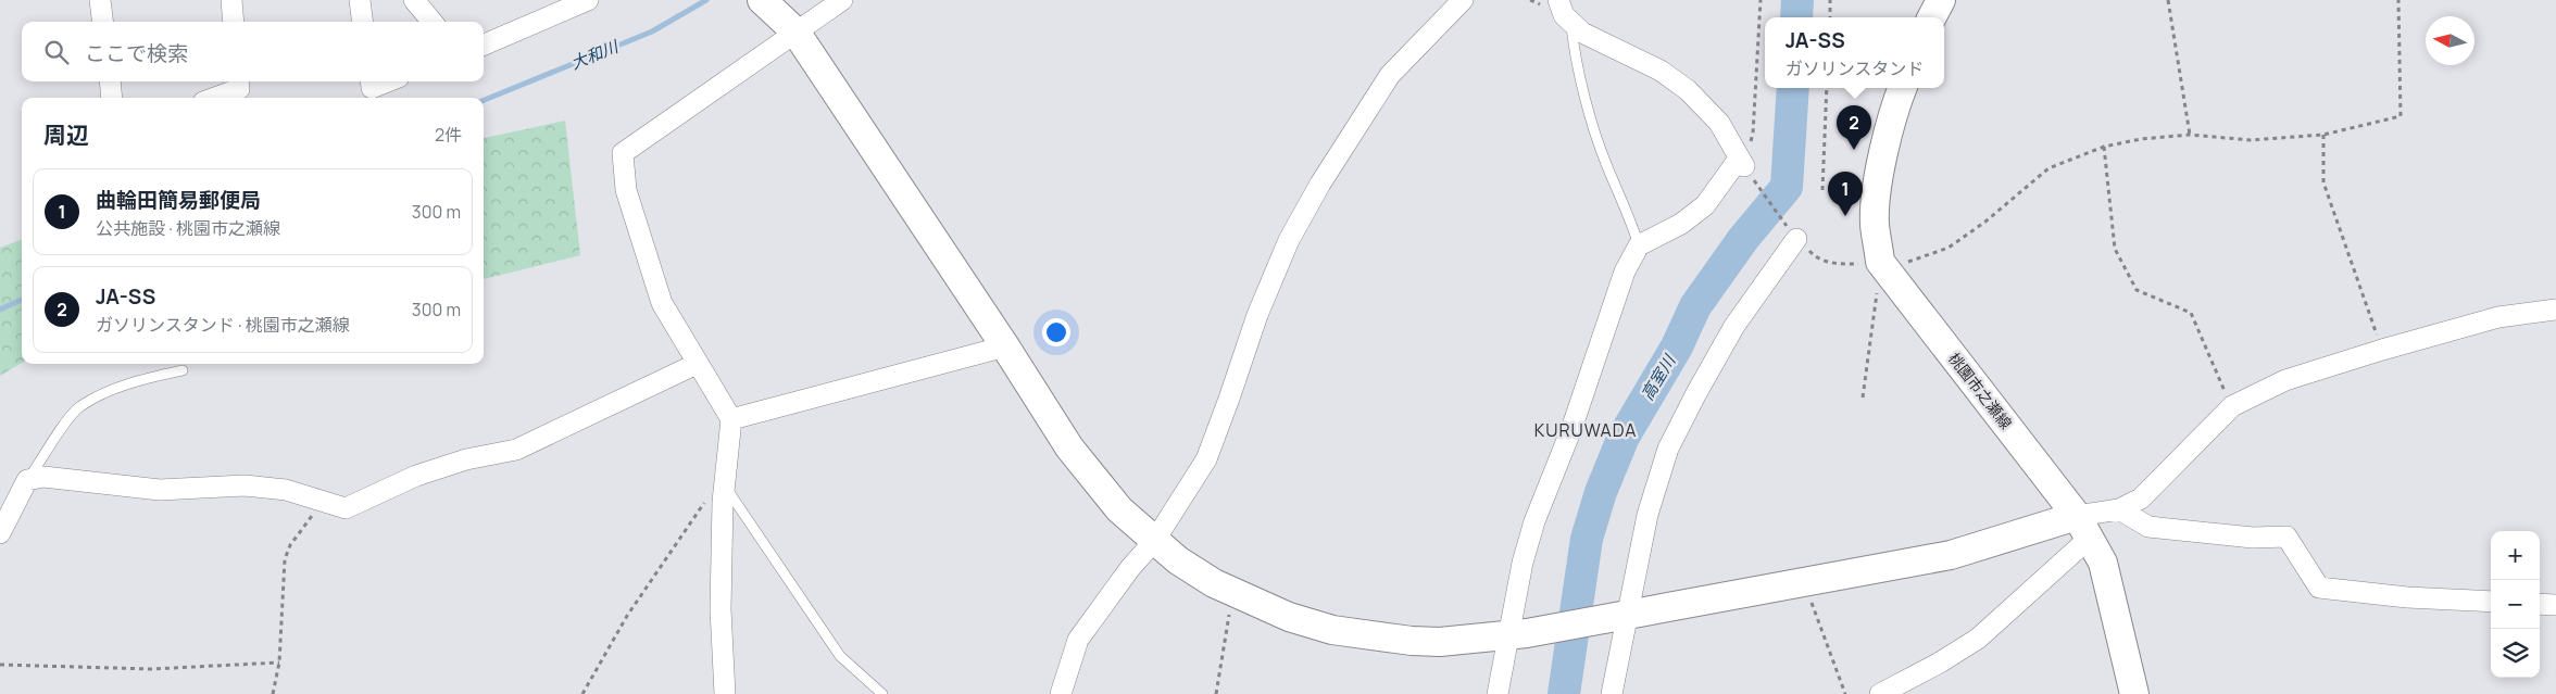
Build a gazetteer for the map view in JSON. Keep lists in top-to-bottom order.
{
  "streets": {
    "street": ["桃園市之瀬線"]
  },
  "districts": ["KURUWADA"],
  "water": ["大和川", "高室川"],
  "north": "left",
  "page": {
    "popup": ["JA-SS", "ガソリンスタンド"],
    "search": "ここで検索",
    "heading": ["周辺", "2件"],
    "pins": ["2", "1"],
    "list": [
      {
        "mark": "1",
        "name": "曲輪田簡易郵便局",
        "note": "公共施設 · 桃園市之瀬線",
        "value": "300 m"
      },
      {
        "mark": "2",
        "name": "JA-SS",
        "note": "ガソリンスタンド · 桃園市之瀬線",
        "value": "300 m"
      }
    ],
    "map_buttons": ["+", "−"]
  }
}
